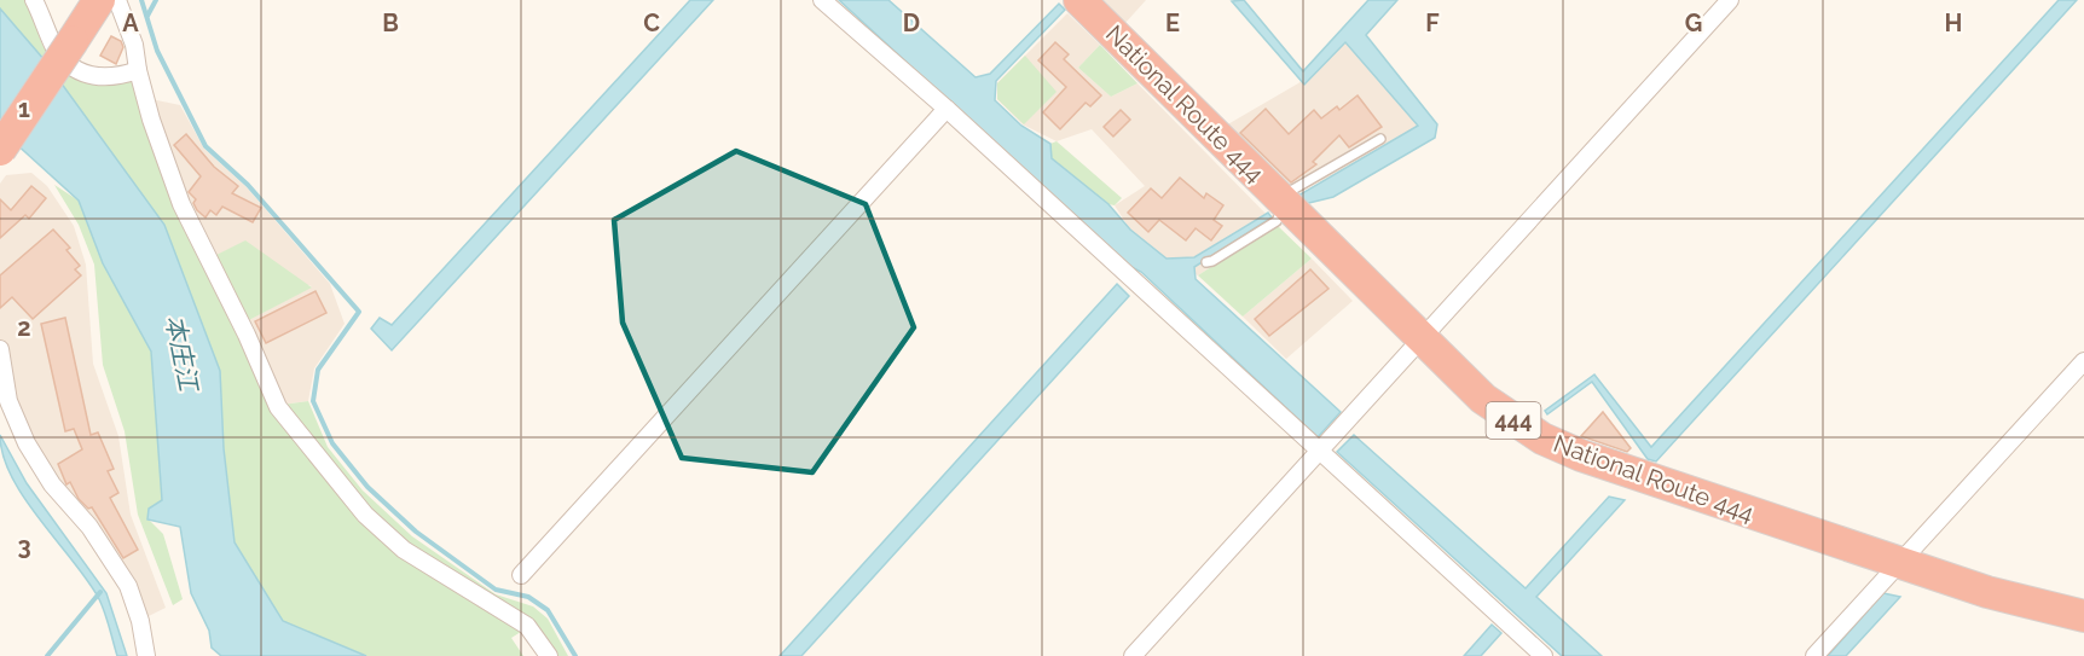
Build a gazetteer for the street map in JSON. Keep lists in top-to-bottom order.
{
  "streets": {
    "highway": ["National Route 444", "444"]
  },
  "water": ["本庄江"],
  "grid": {
    "columns": [
      "A",
      "B",
      "C",
      "D",
      "E",
      "F",
      "G",
      "H"
    ],
    "rows": ["1", "2", "3"]
  }
}
